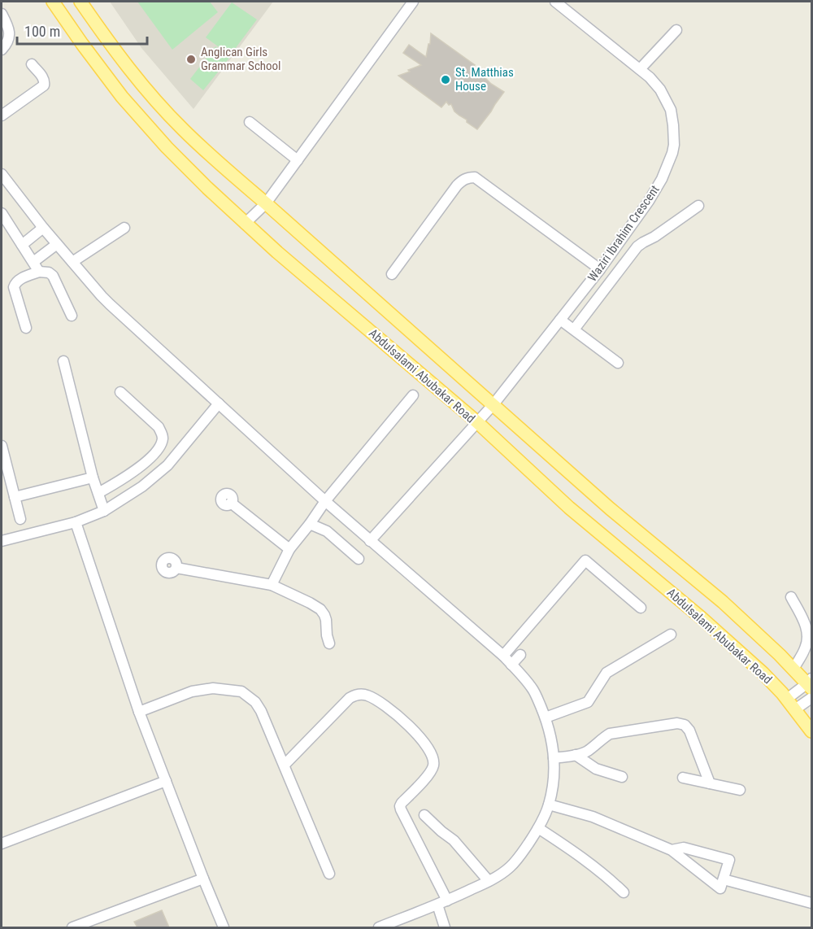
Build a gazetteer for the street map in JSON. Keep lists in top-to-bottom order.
{
  "streets": {
    "main road": ["Abdulsalami Abubakar Road"],
    "street": ["Waziri Ibrahim Crescent"]
  },
  "crossings": [
    ["Waziri Ibrahim Crescent", "Abdulsalami Abubakar Road"]
  ],
  "places": ["Anglican Girls Grammar School", "St. Matthias House"],
  "scale_bar": "100 m"
}
